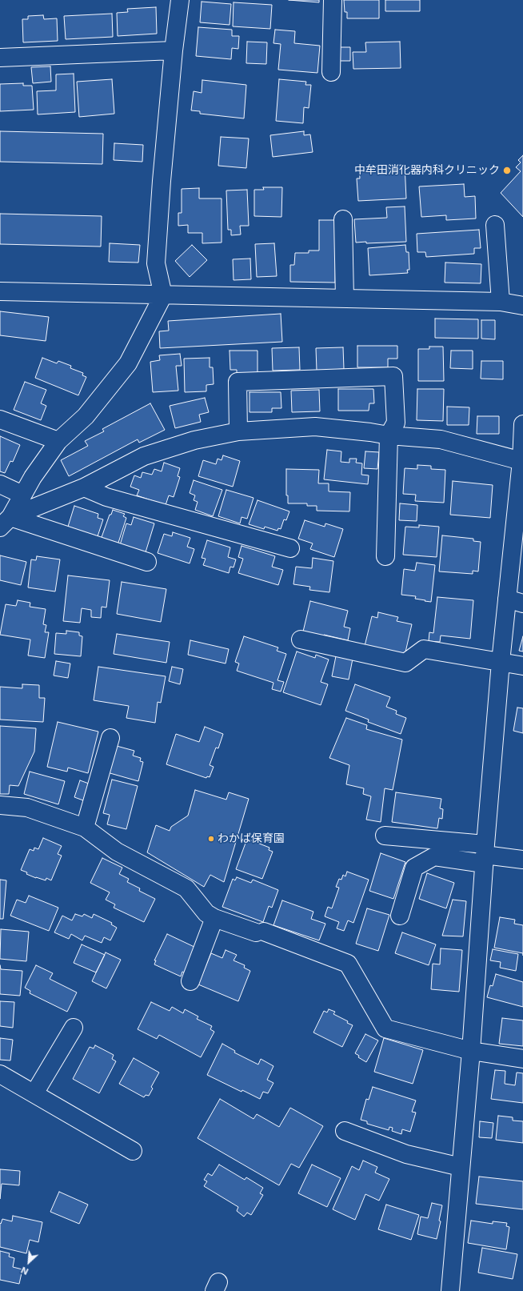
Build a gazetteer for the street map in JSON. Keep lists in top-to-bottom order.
{
  "places": ["中牟田消化器内科クリニック", "わかば保育園"],
  "north": "bottom left"
}
